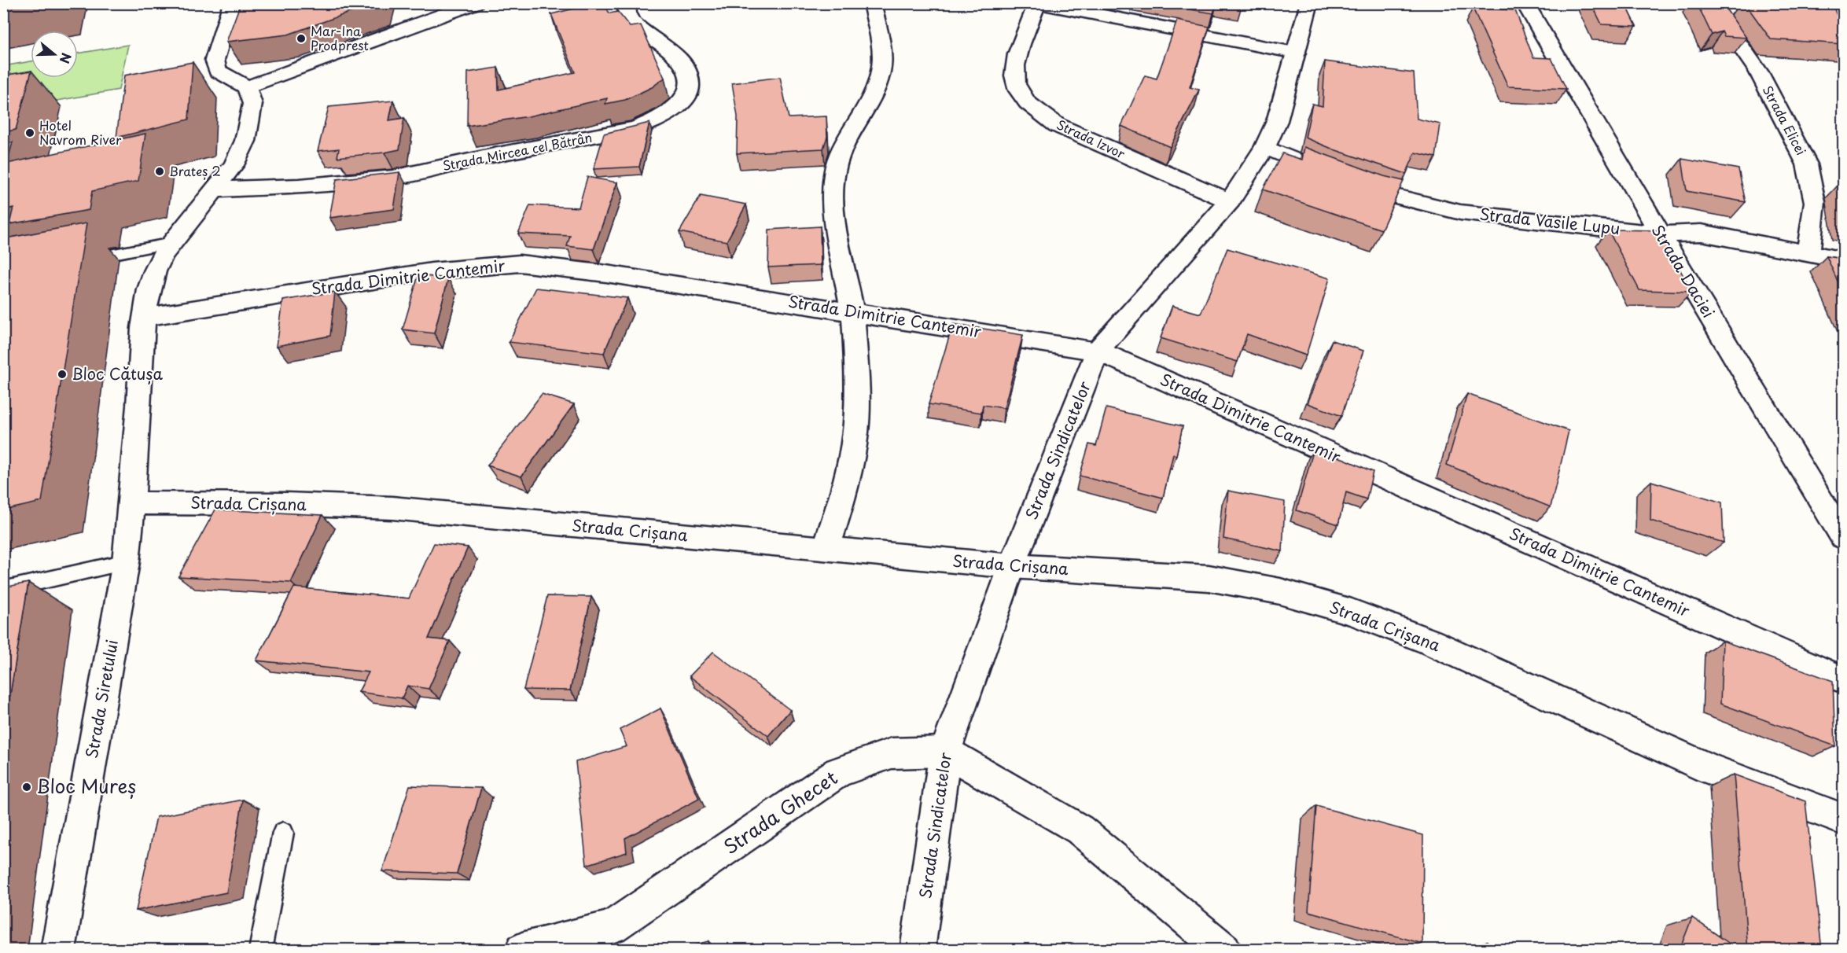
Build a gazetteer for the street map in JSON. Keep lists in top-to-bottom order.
{
  "streets": {
    "street": [
      "Strada Elicei",
      "Strada Izvor",
      "Strada Mircea cel Bătrân",
      "Strada Vasile Lupu",
      "Strada Daciei",
      "Strada Dimitrie Cantemir",
      "Strada Sindicatelor",
      "Strada Crișana",
      "Strada Siretului",
      "Strada Ghecet"
    ]
  },
  "crossings": [
    ["Strada Elicei", "Strada Vasile Lupu"],
    ["Strada Izvor", "Strada Sindicatelor"],
    ["Strada Mircea cel Bătrân", "Strada Siretului"],
    ["Strada Vasile Lupu", "Strada Daciei"],
    ["Strada Vasile Lupu", "Strada Sindicatelor"],
    ["Strada Dimitrie Cantemir", "Strada Sindicatelor"],
    ["Strada Dimitrie Cantemir", "Strada Siretului"],
    ["Strada Sindicatelor", "Strada Crișana"],
    ["Strada Sindicatelor", "Strada Ghecet"],
    ["Strada Crișana", "Strada Siretului"]
  ],
  "places": [
    "Mar-Ina Prodprest",
    "Hotel Navrom River",
    "Brateș 2",
    "Bloc Cătușa",
    "Bloc Mureș"
  ],
  "north": "right"
}
